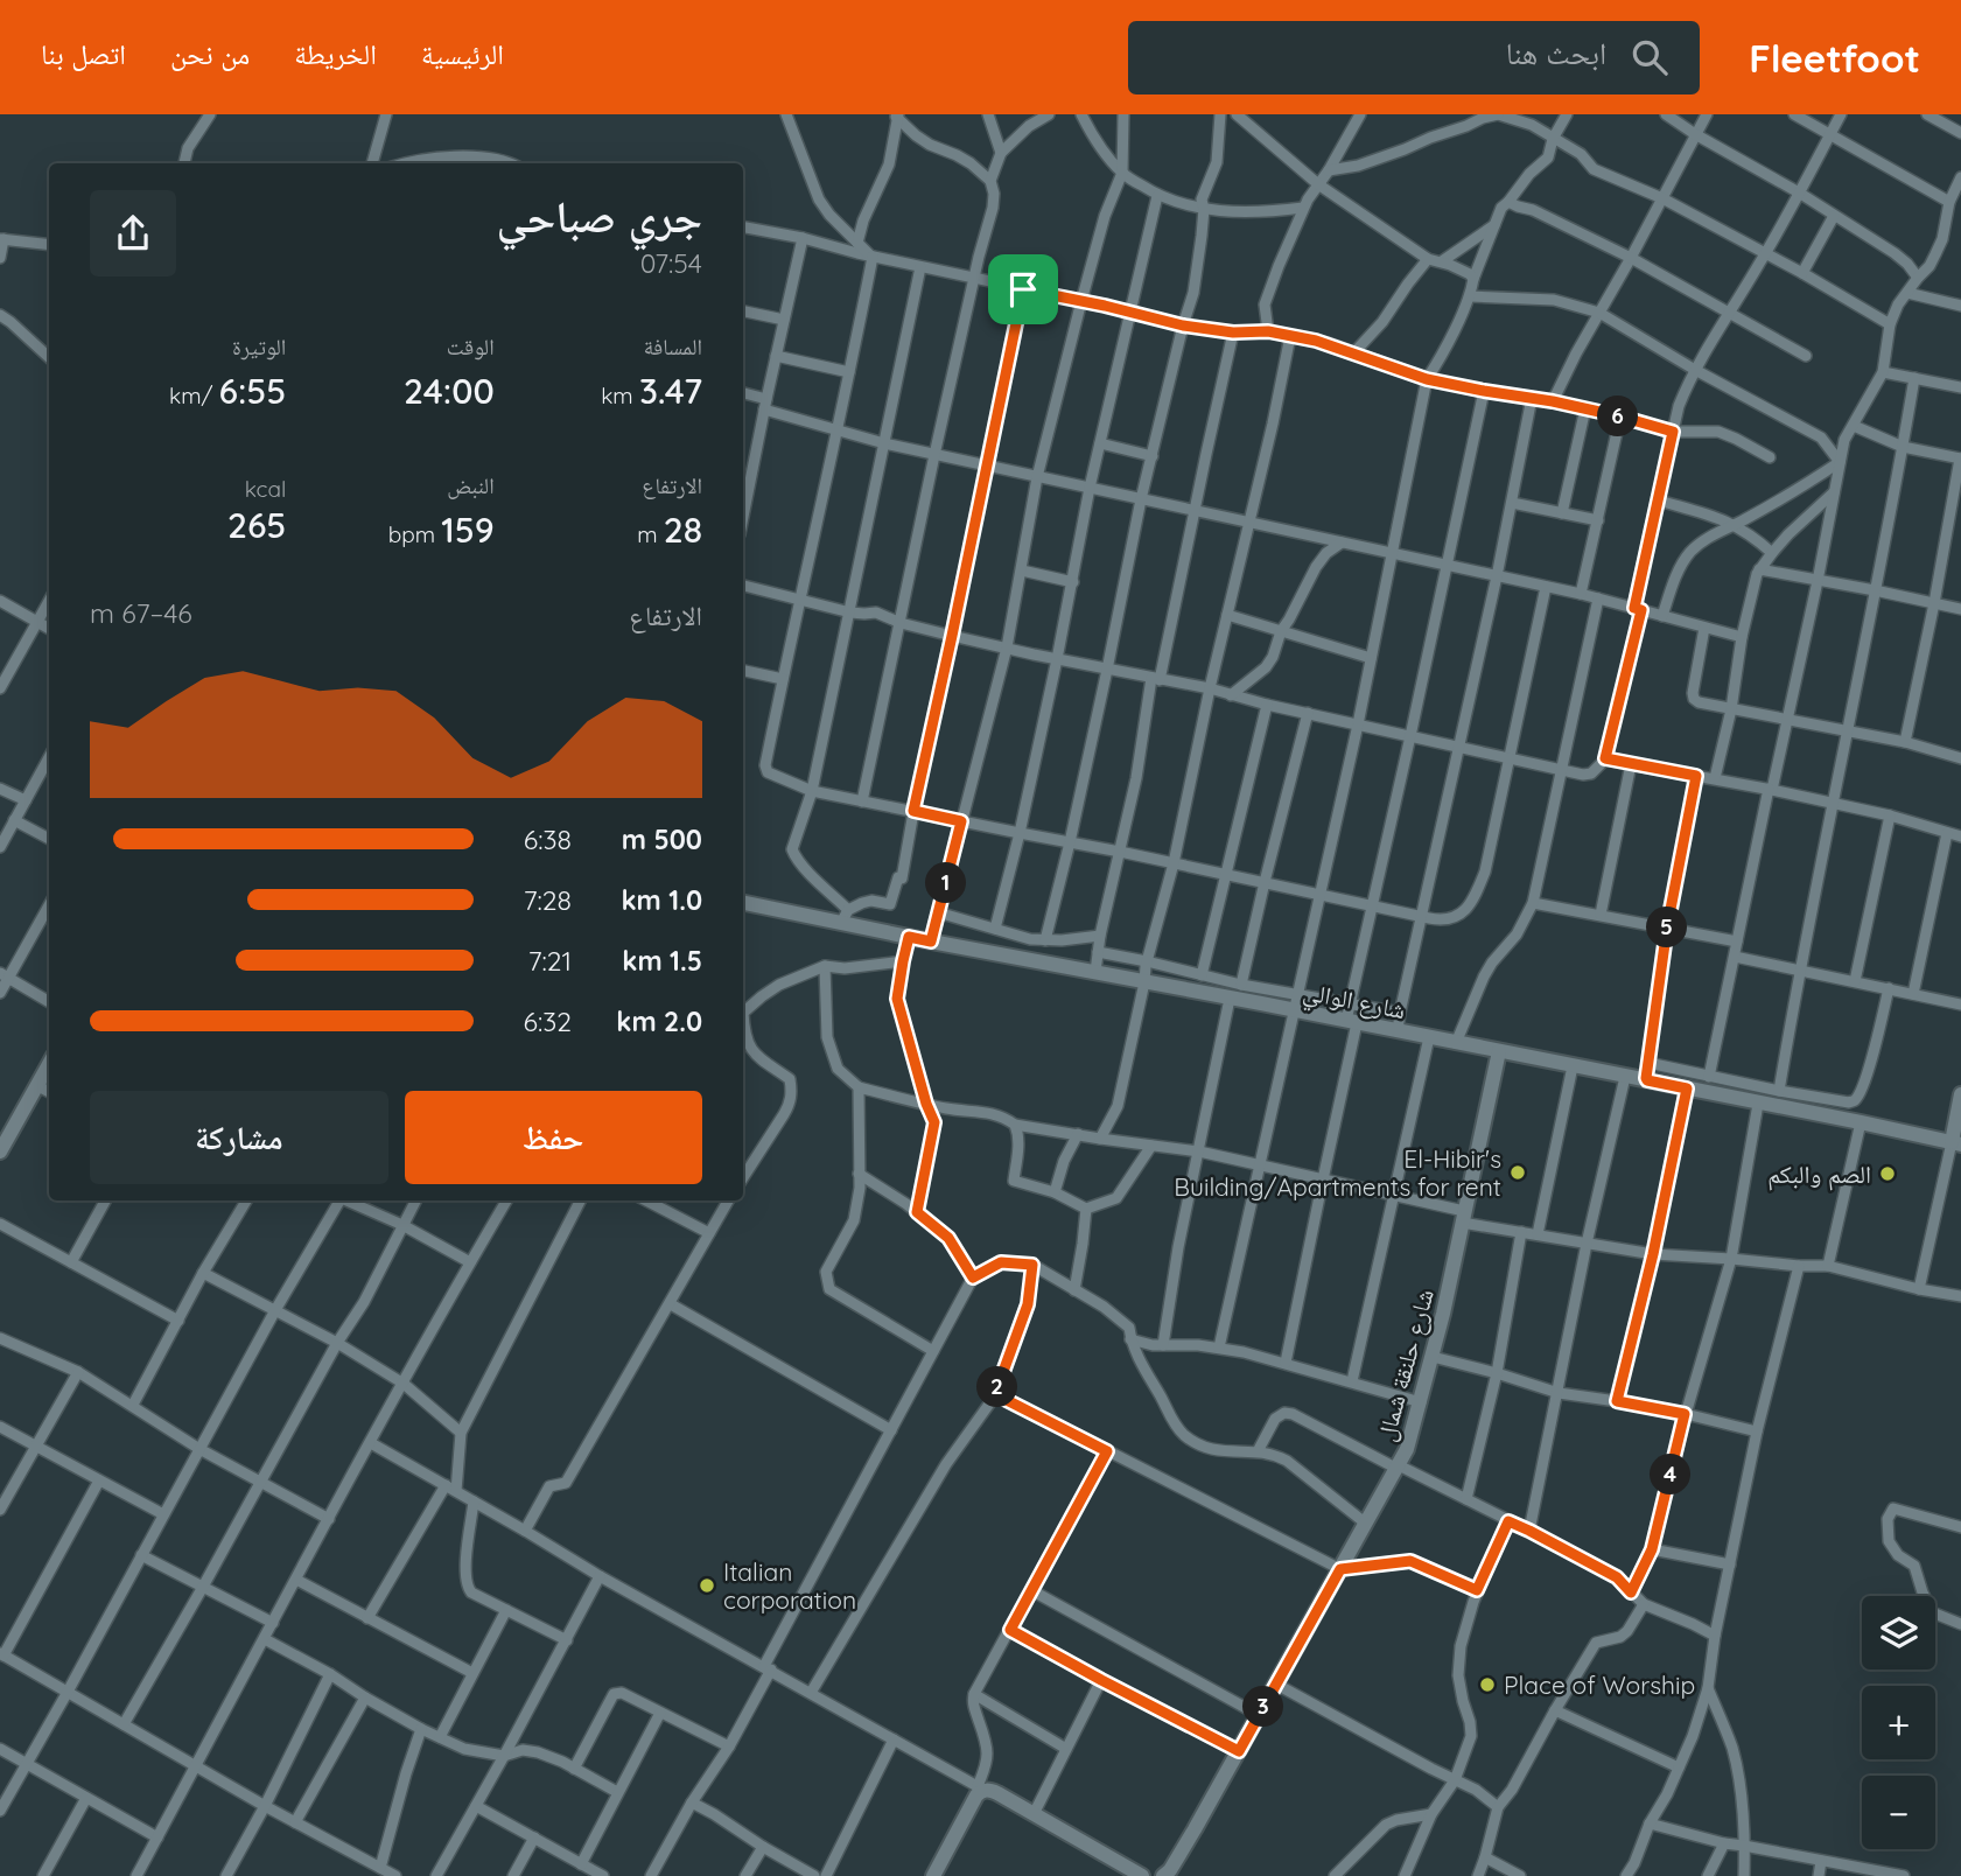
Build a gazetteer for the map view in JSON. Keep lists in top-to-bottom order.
{
  "streets": {
    "main road": ["شارع الوالي", "شارع حلنقة شمال"]
  },
  "crossings": [
    ["شارع الوالي", "شارع حلنقة شمال"]
  ],
  "places": [
    "El-Hibir's Building/Apartments for rent",
    "الصم والبكم",
    "Italian corporation",
    "Place of Worship"
  ],
  "page": {
    "header": "Fleetfoot",
    "search": "ابحث هنا",
    "nav": [
      "الرئيسية",
      "الخريطة",
      "من نحن",
      "اتصل بنا"
    ],
    "heading": ["جري صباحي", "07:54"],
    "stats": [
      ["المسافة", "3.47 km"],
      ["الوقت", "24:00"],
      ["الوتيرة", "6:55 /km"],
      ["الارتفاع", "28 m"],
      ["النبض", "159 bpm"],
      ["kcal", "265"]
    ],
    "pins": [
      "6",
      "1",
      "5",
      "2",
      "4",
      "3"
    ],
    "chart": ["الارتفاع", "46–67 m"],
    "list": [
      {
        "name": "500 m",
        "note": "6:38"
      },
      {
        "name": "1.0 km",
        "note": "7:28"
      },
      {
        "name": "1.5 km",
        "note": "7:21"
      },
      {
        "name": "2.0 km",
        "note": "6:32"
      }
    ],
    "buttons": ["حفظ", "مشاركة"],
    "map_buttons": ["+", "−"]
  }
}
